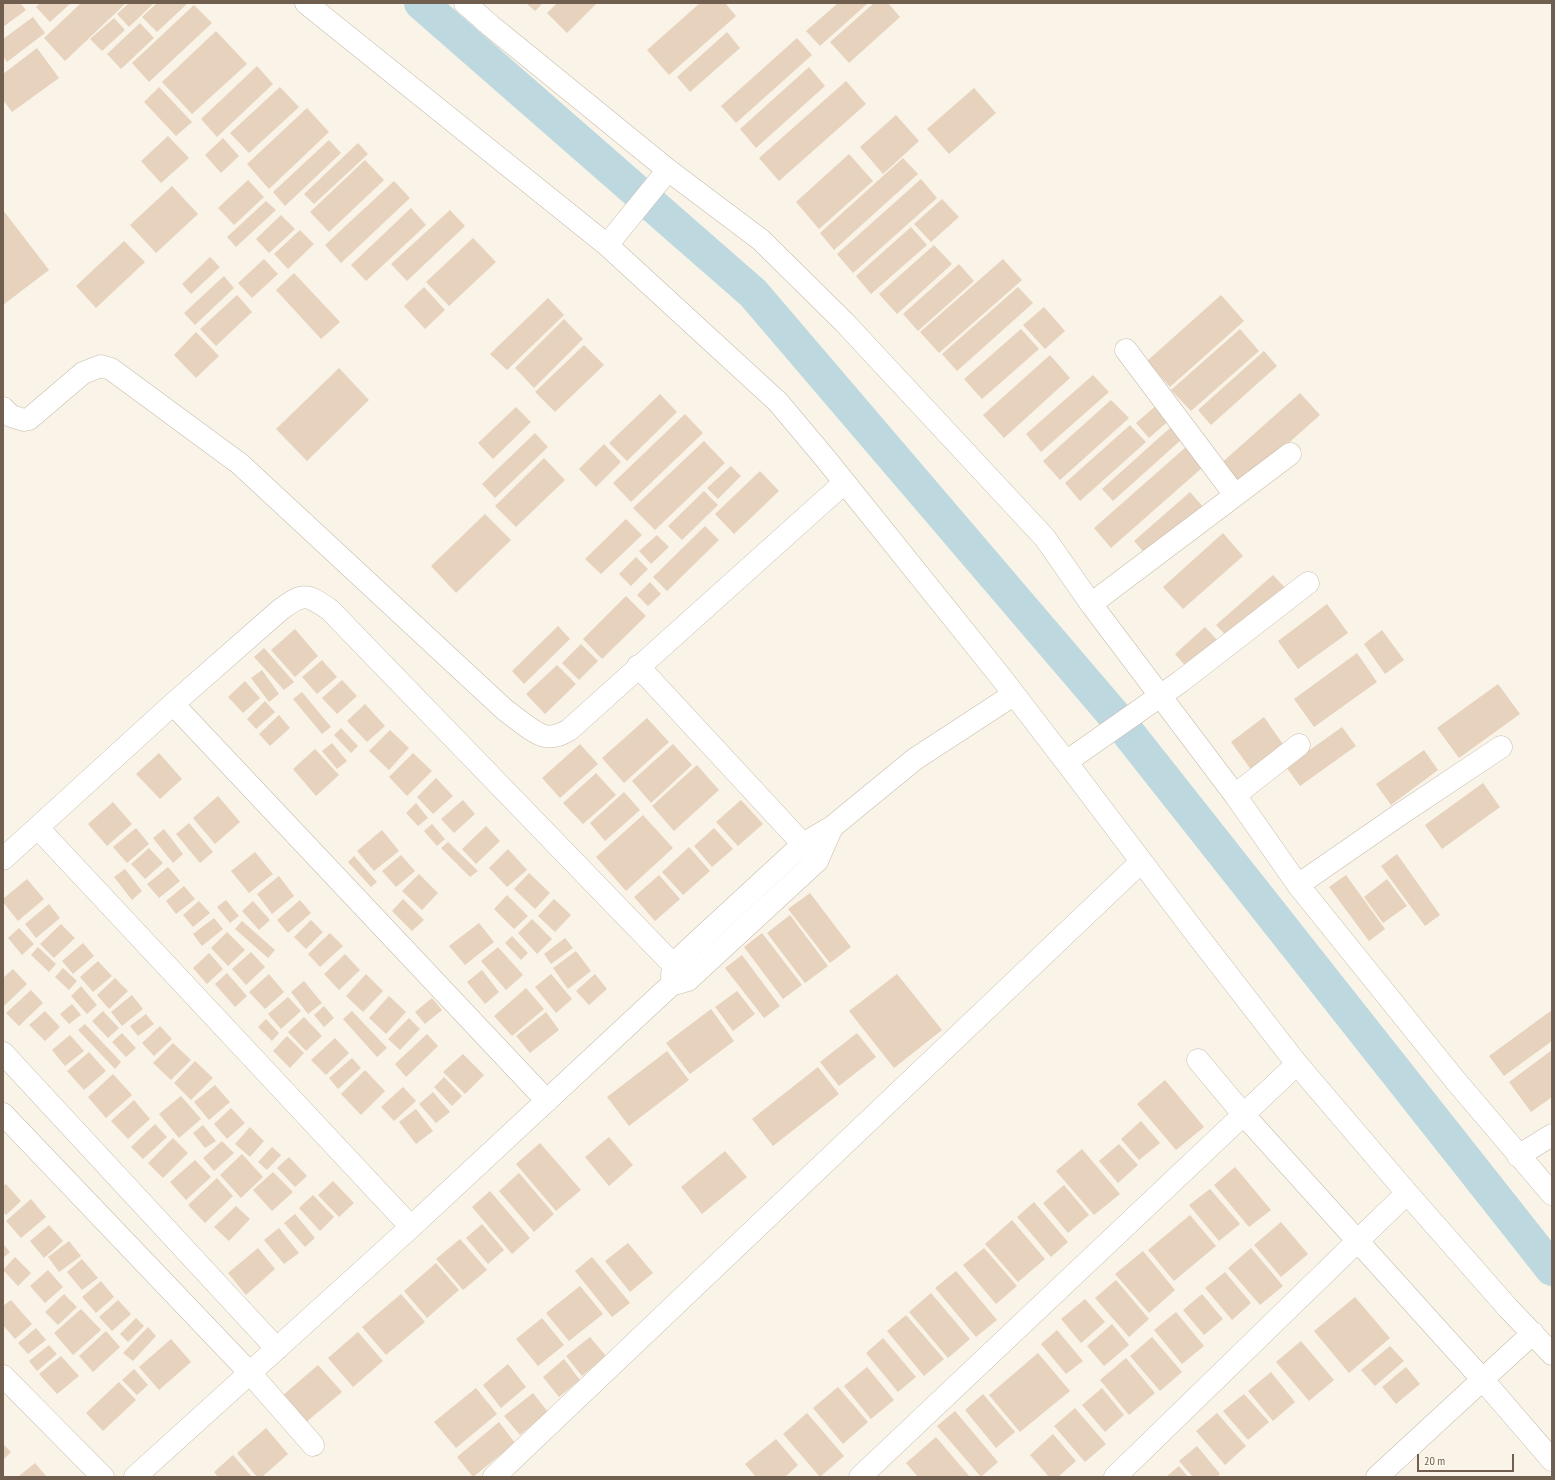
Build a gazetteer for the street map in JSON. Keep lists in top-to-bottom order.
{
  "scale_bar": "20 m"
}
